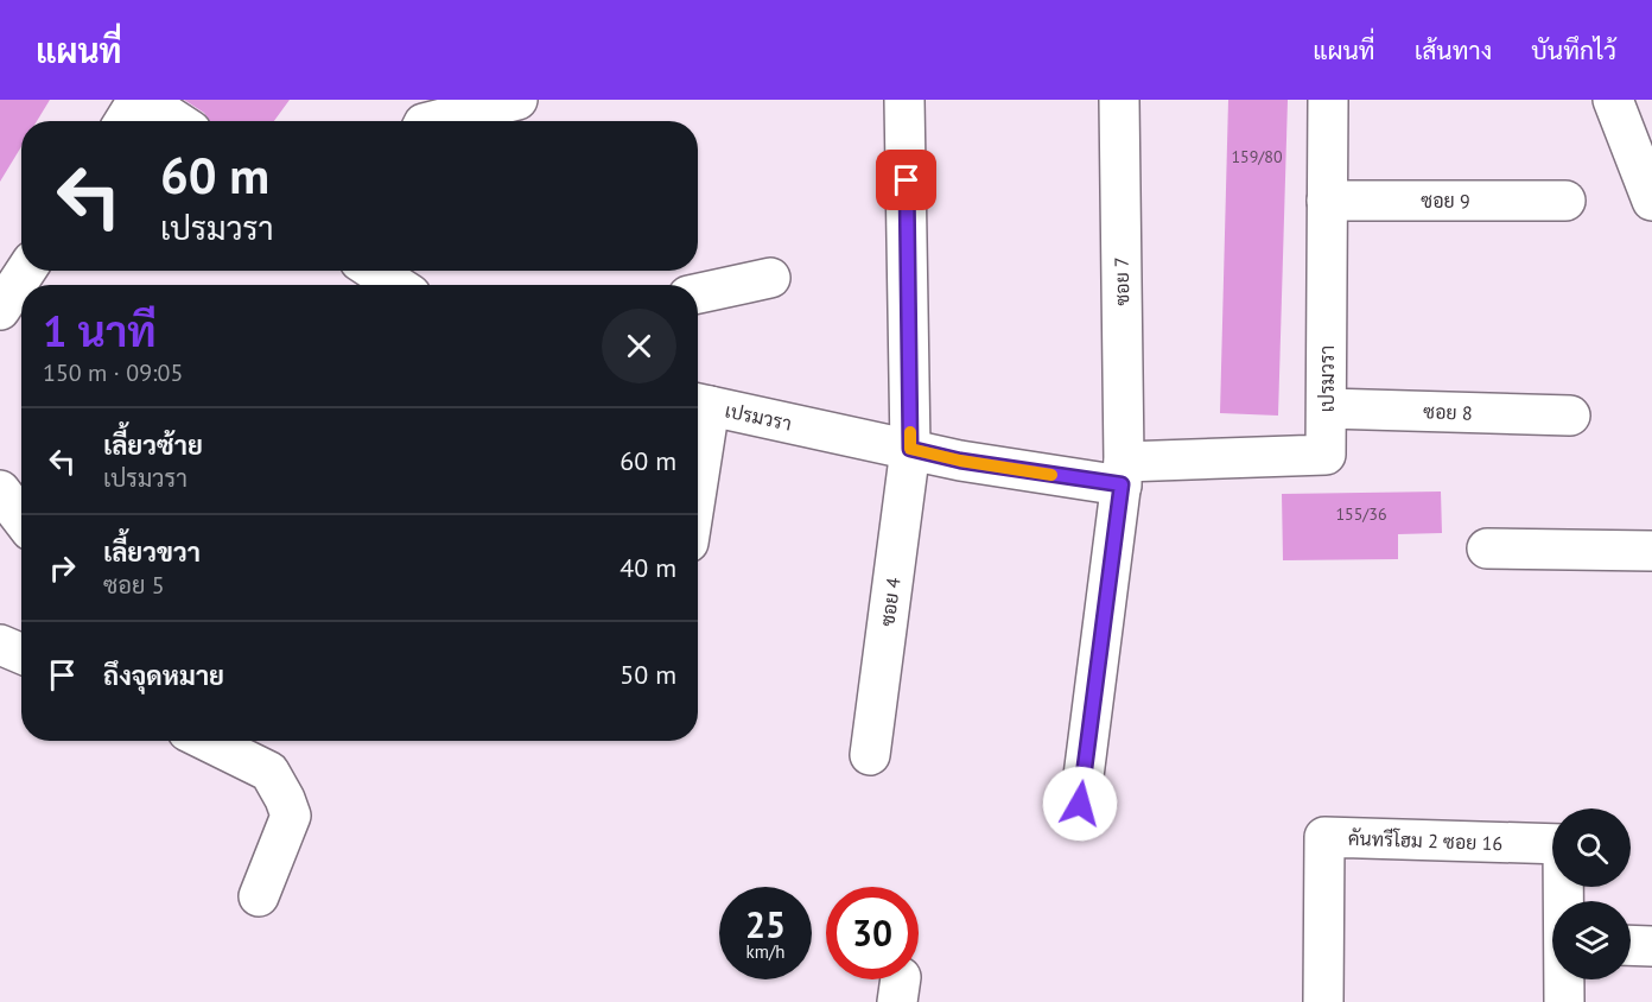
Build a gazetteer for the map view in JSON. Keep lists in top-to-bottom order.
{
  "streets": {
    "street": [
      "ซอย 9",
      "ซอย 7",
      "เปรมวรา",
      "ซอย 8",
      "ซอย 4",
      "คันทรีโฮม 2 ซอย 16"
    ]
  },
  "crossings": [
    ["ซอย 9", "เปรมวรา"],
    ["ซอย 7", "เปรมวรา"],
    ["เปรมวรา", "ซอย 8"],
    ["เปรมวรา", "ซอย 4"]
  ],
  "house_numbers": ["159/80", "155/36"],
  "page": {
    "header": "แผนที่",
    "nav": ["แผนที่", "เส้นทาง", "บันทึกไว้"],
    "turn": ["60 m", "เปรมวรา"],
    "heading": ["1 นาที", "150 m · 09:05"],
    "list": [
      {
        "name": "เลี้ยวซ้าย",
        "note": "เปรมวรา",
        "value": "60 m"
      },
      {
        "name": "เลี้ยวขวา",
        "note": "ซอย 5",
        "value": "40 m"
      },
      {
        "name": "ถึงจุดหมาย",
        "value": "50 m"
      }
    ],
    "speed": "25 km/h",
    "limit": "30"
  }
}
